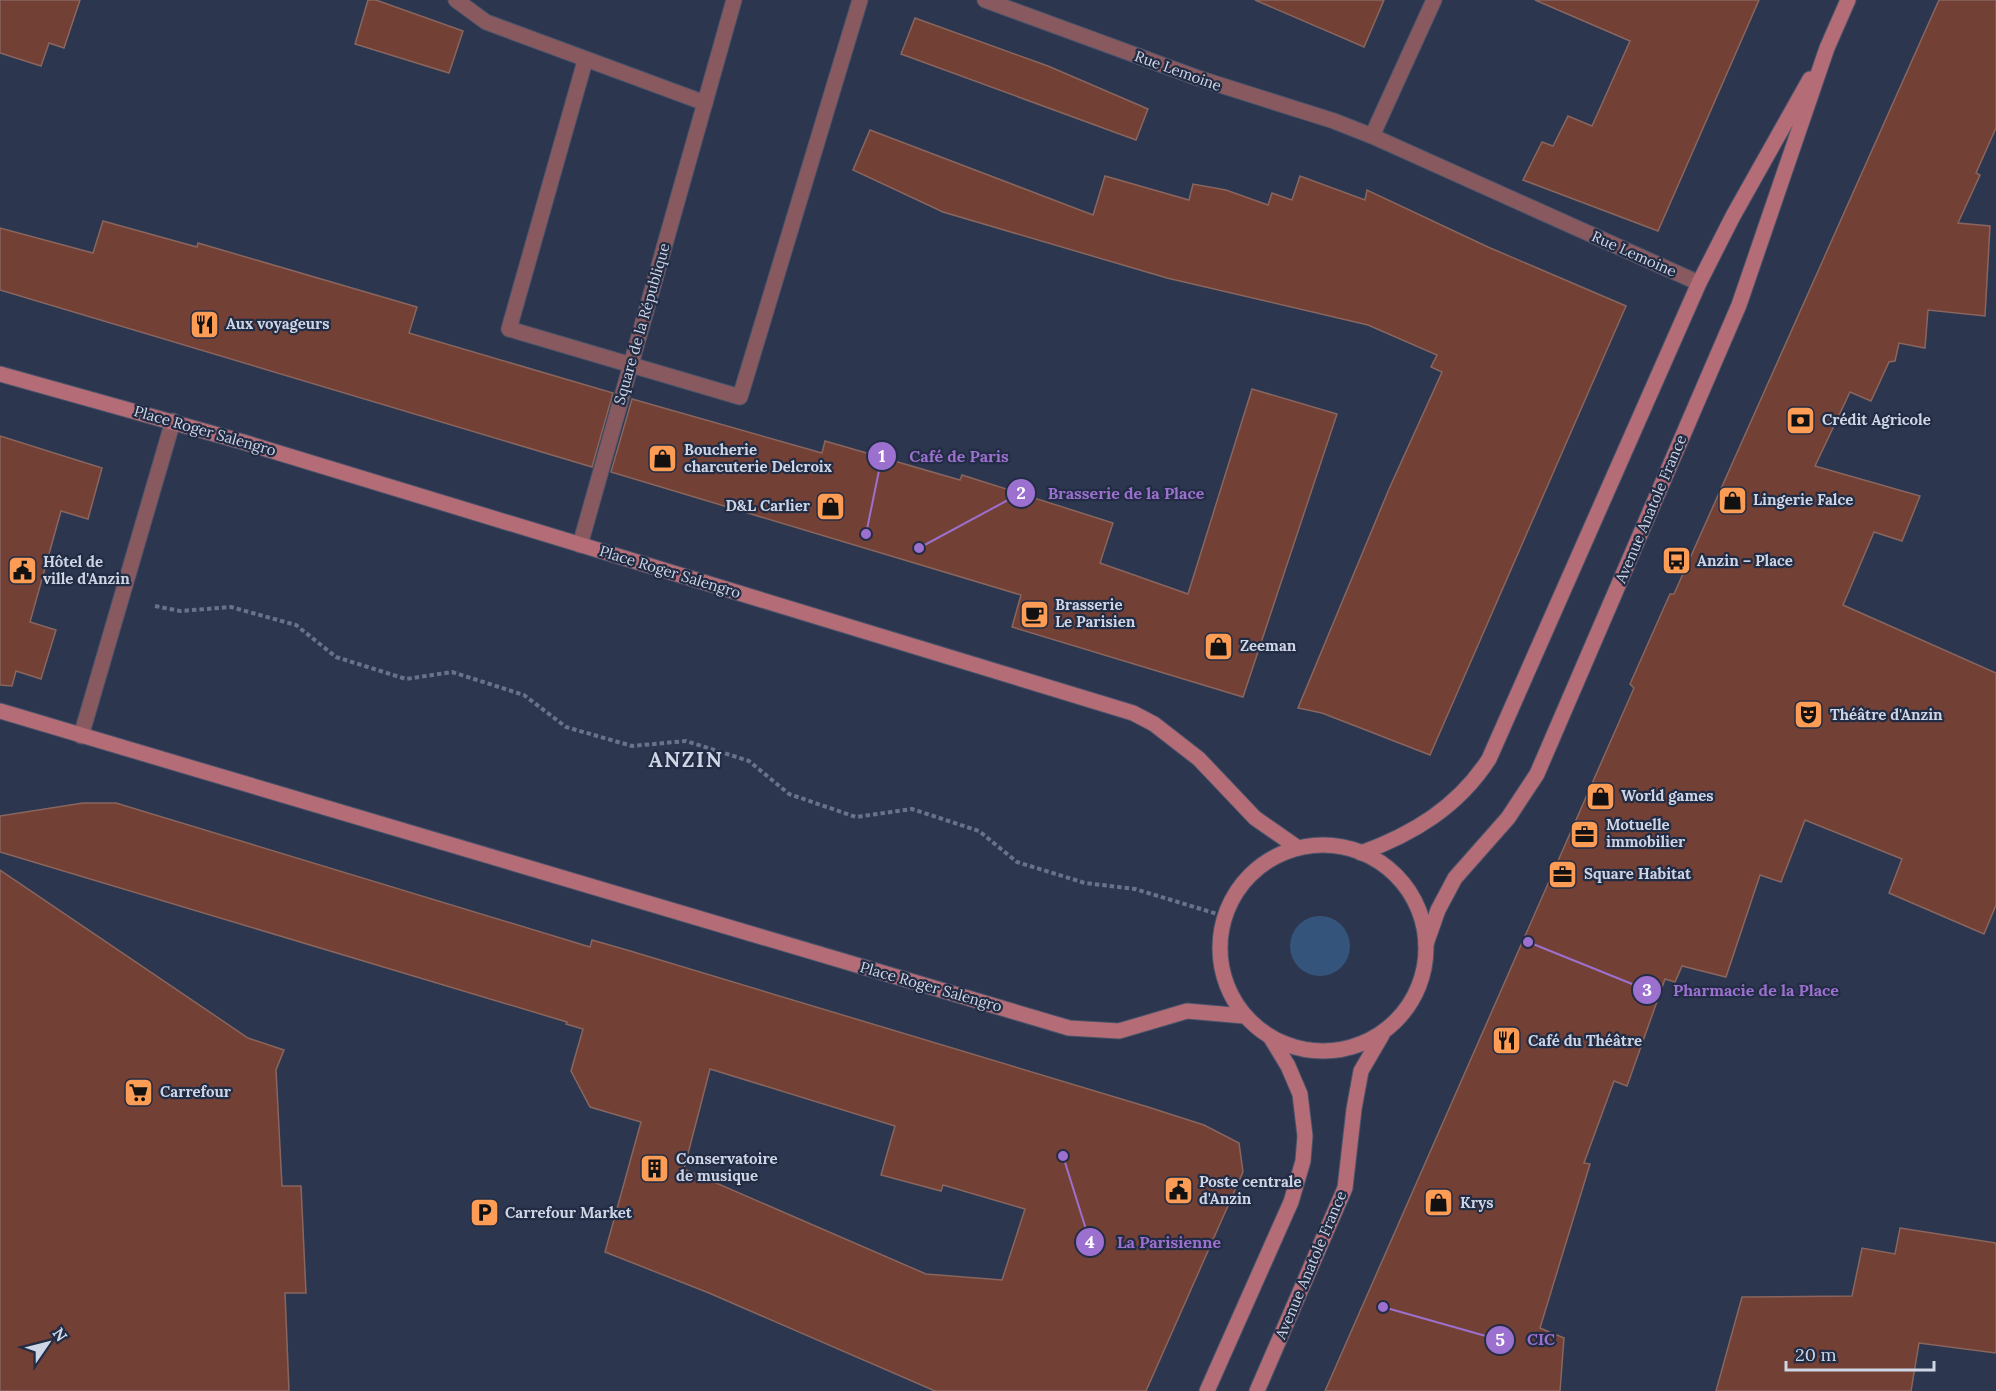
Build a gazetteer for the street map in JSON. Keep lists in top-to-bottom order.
{
  "streets": {
    "main road": ["Place Roger Salengro", "Avenue Anatole France"],
    "street": ["Rue Lemoine", "Square de la République"]
  },
  "crossings": [
    ["Rue Lemoine", "Avenue Anatole France"],
    ["Square de la République", "Place Roger Salengro"],
    ["Place Roger Salengro", "Avenue Anatole France"]
  ],
  "districts": ["ANZIN"],
  "places": {
    "restaurant": ["Aux voyageurs", "Café du Théâtre"],
    "bank": ["Crédit Agricole"],
    "shop": [
      "Boucherie charcuterie Delcroix",
      "Lingerie Falce",
      "D&L Carlier",
      "Zeeman",
      "World games",
      "Krys"
    ],
    "other": [
      "Café de Paris",
      "Brasserie de la Place",
      "Pharmacie de la Place",
      "La Parisienne",
      "CIC"
    ],
    "bus stop": ["Anzin – Place"],
    "public building": ["Hôtel de ville d'Anzin", "Poste centrale d'Anzin"],
    "cafe": ["Brasserie Le Parisien"],
    "theatre": ["Théâtre d'Anzin"],
    "office": ["Motuelle immobilier", "Square Habitat"],
    "supermarket": ["Carrefour"],
    "building": ["Conservatoire de musique"],
    "parking": ["Carrefour Market"]
  },
  "scale_bar": "20 m",
  "north": "top right"
}
